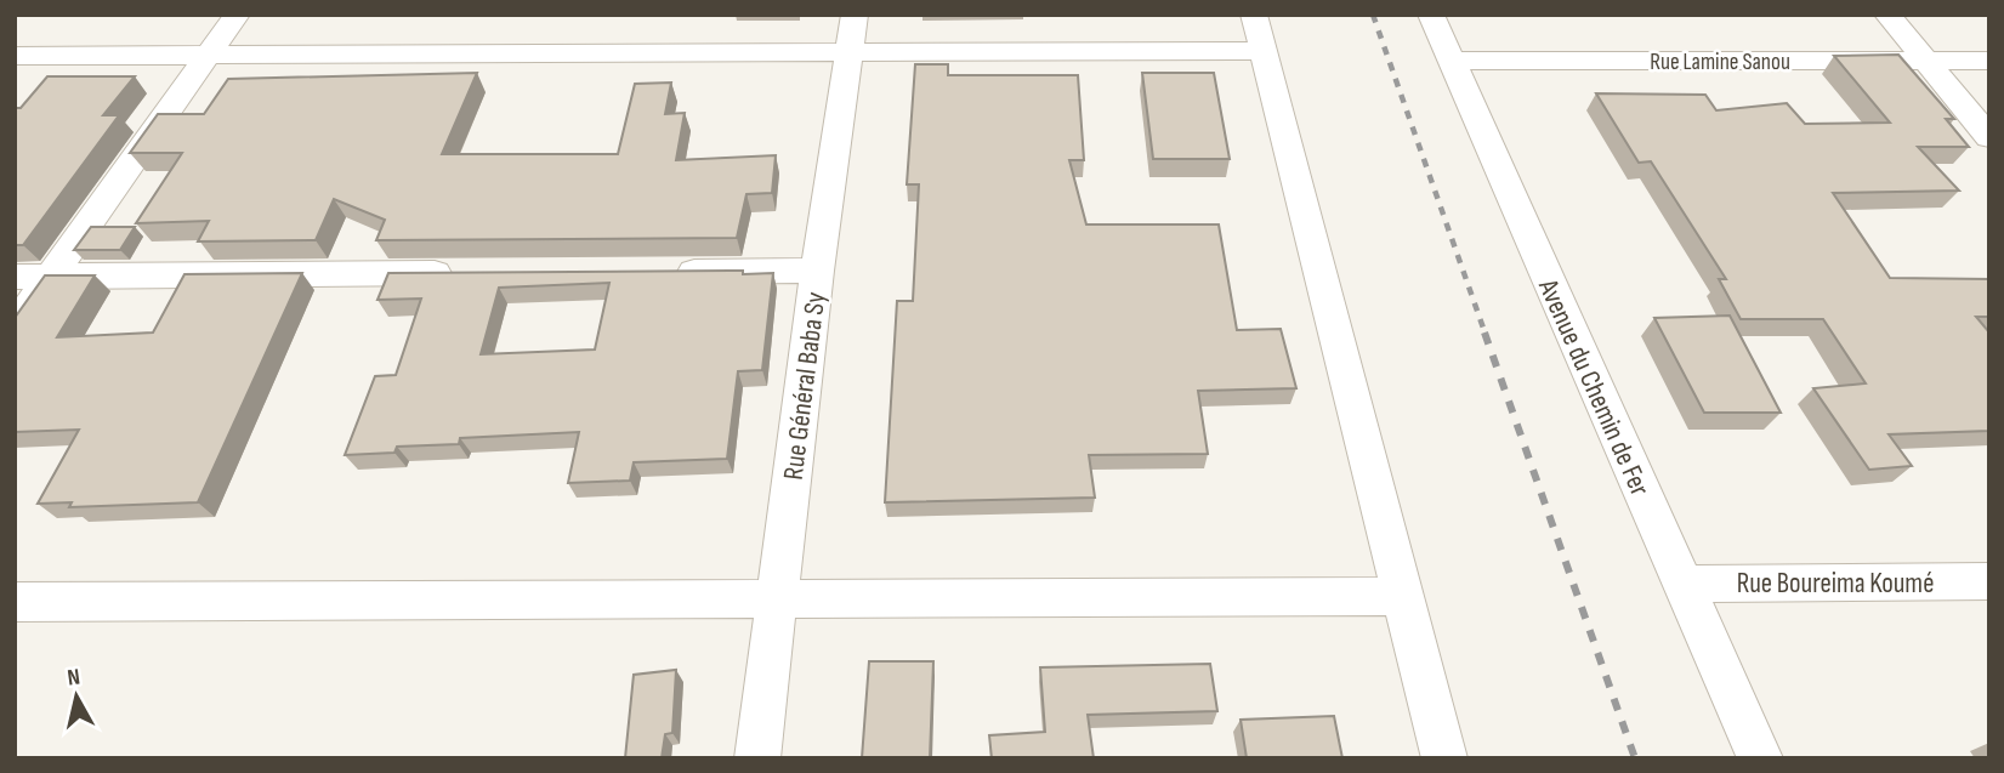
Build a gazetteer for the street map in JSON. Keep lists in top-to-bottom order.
{
  "streets": {
    "street": [
      "Rue Lamine Sanou",
      "Rue Général Baba Sy",
      "Avenue du Chemin de Fer",
      "Rue Boureima Koumé"
    ]
  },
  "crossings": [
    ["Rue Lamine Sanou", "Avenue du Chemin de Fer"],
    ["Avenue du Chemin de Fer", "Rue Boureima Koumé"]
  ],
  "north": "top"
}
